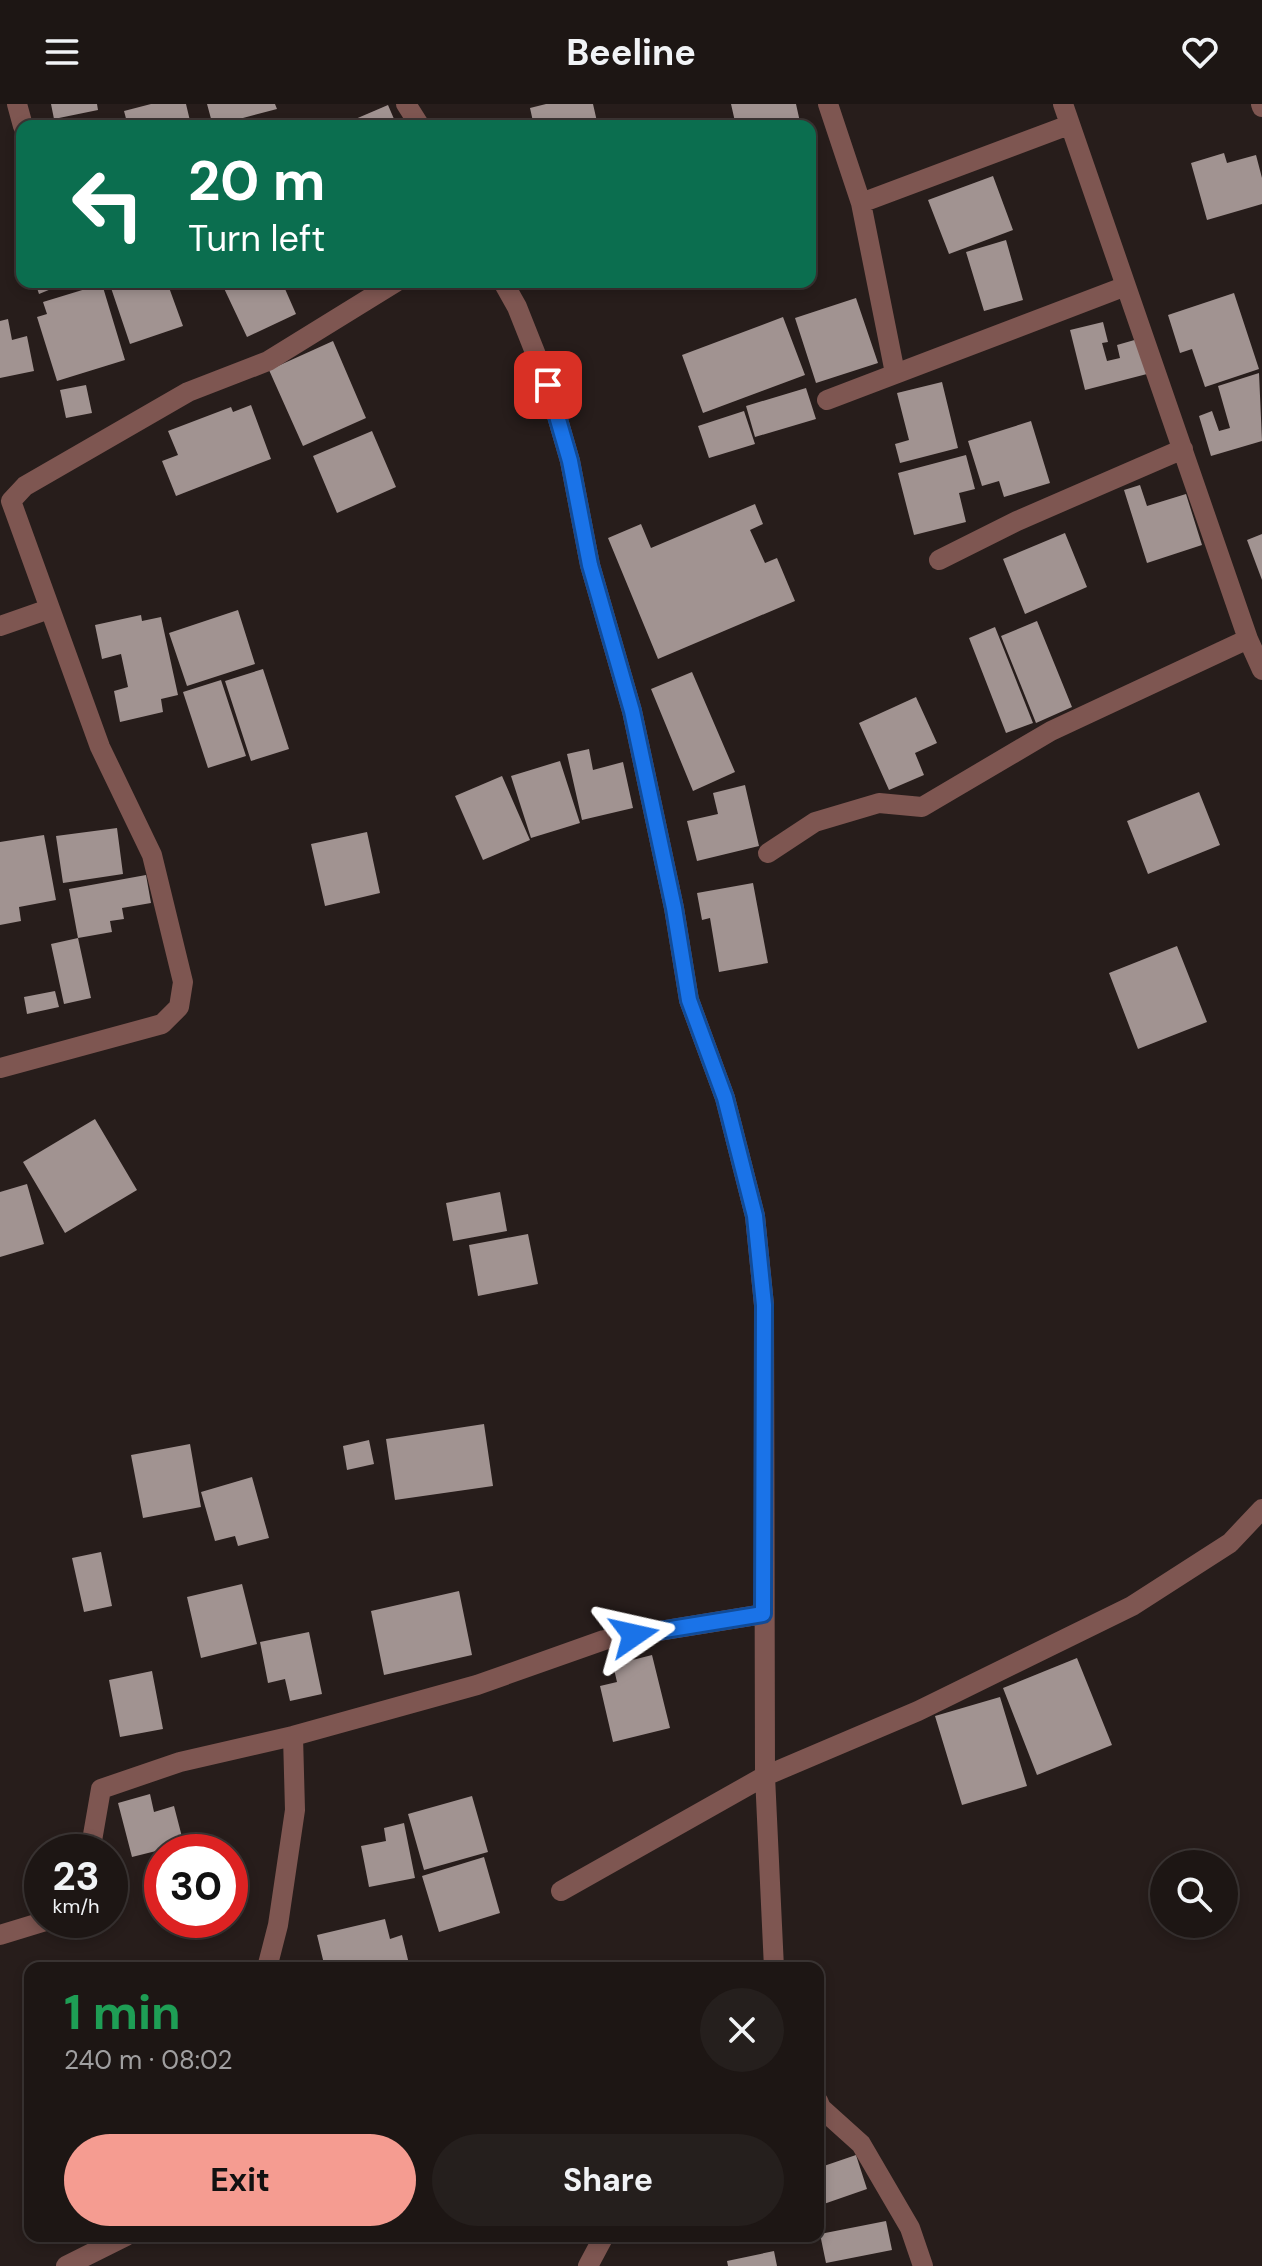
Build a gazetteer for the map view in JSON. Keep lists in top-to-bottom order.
{
  "page": {
    "header": "Beeline",
    "turn": ["20 m", "Turn left"],
    "speed": "23 km/h",
    "limit": "30",
    "heading": ["1 min", "240 m · 08:02"],
    "buttons": ["Exit", "Share"]
  }
}
